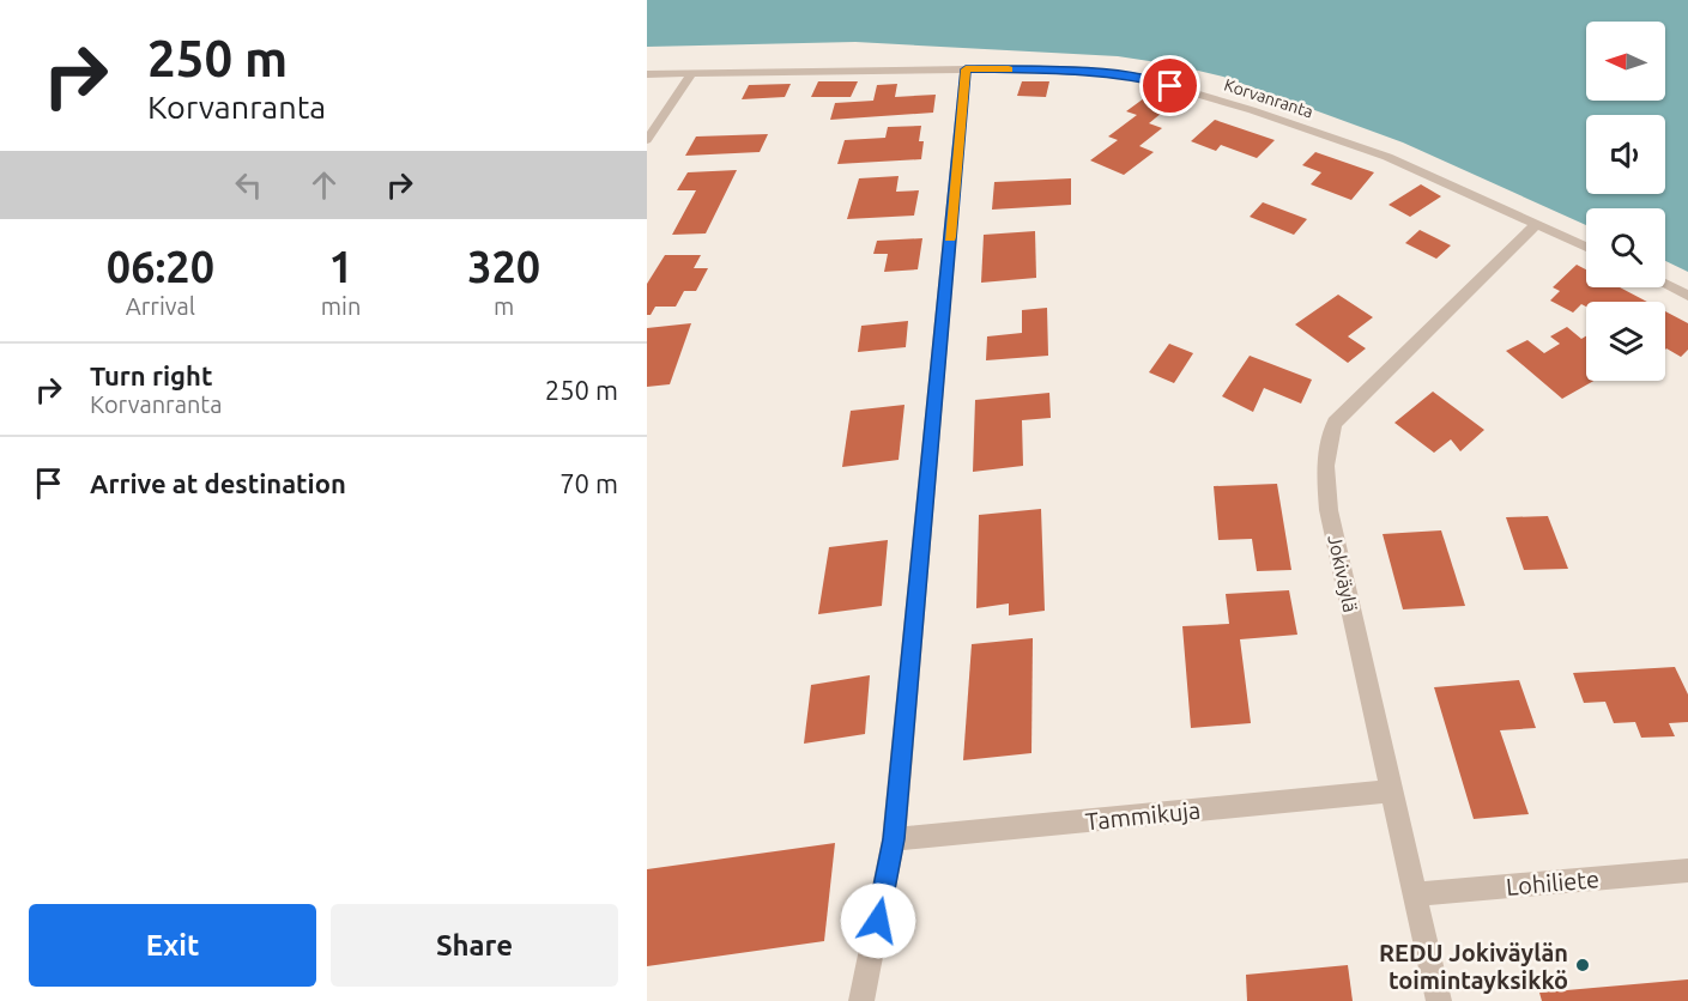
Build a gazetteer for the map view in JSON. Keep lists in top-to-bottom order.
{
  "streets": {
    "street": [
      "Korvanranta",
      "Jokiväylä",
      "Tammikuja",
      "Lohiliete"
    ]
  },
  "crossings": [
    ["Korvanranta", "Jokiväylä"],
    ["Jokiväylä", "Tammikuja"],
    ["Jokiväylä", "Lohiliete"]
  ],
  "places": ["REDU Jokiväylän toimintayksikkö"],
  "north": "left",
  "page": {
    "turn": ["250 m", "Korvanranta"],
    "eta": [
      "06:20",
      "Arrival",
      "1",
      "min",
      "320",
      "m"
    ],
    "list": [
      {
        "name": "Turn right",
        "note": "Korvanranta",
        "value": "250 m"
      },
      {
        "name": "Arrive at destination",
        "value": "70 m"
      }
    ],
    "buttons": ["Exit", "Share"]
  }
}
